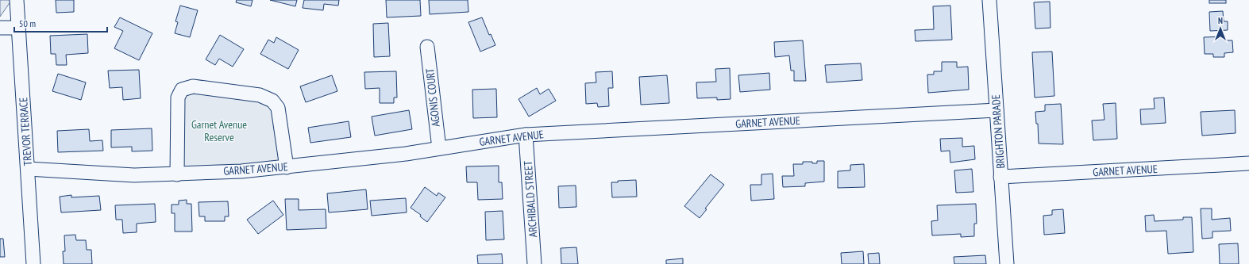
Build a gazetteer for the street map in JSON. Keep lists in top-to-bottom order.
{
  "streets": {
    "street": [
      "AGONIS COURT",
      "GARNET AVENUE",
      "TREVOR TERRACE",
      "BRIGHTON PARADE",
      "ARCHIBALD STREET"
    ]
  },
  "crossings": [
    ["AGONIS COURT", "GARNET AVENUE"],
    ["GARNET AVENUE", "TREVOR TERRACE"],
    ["GARNET AVENUE", "BRIGHTON PARADE"],
    ["GARNET AVENUE", "ARCHIBALD STREET"]
  ],
  "parks": ["Garnet Avenue Reserve"],
  "scale_bar": "50 m",
  "north": "top"
}
